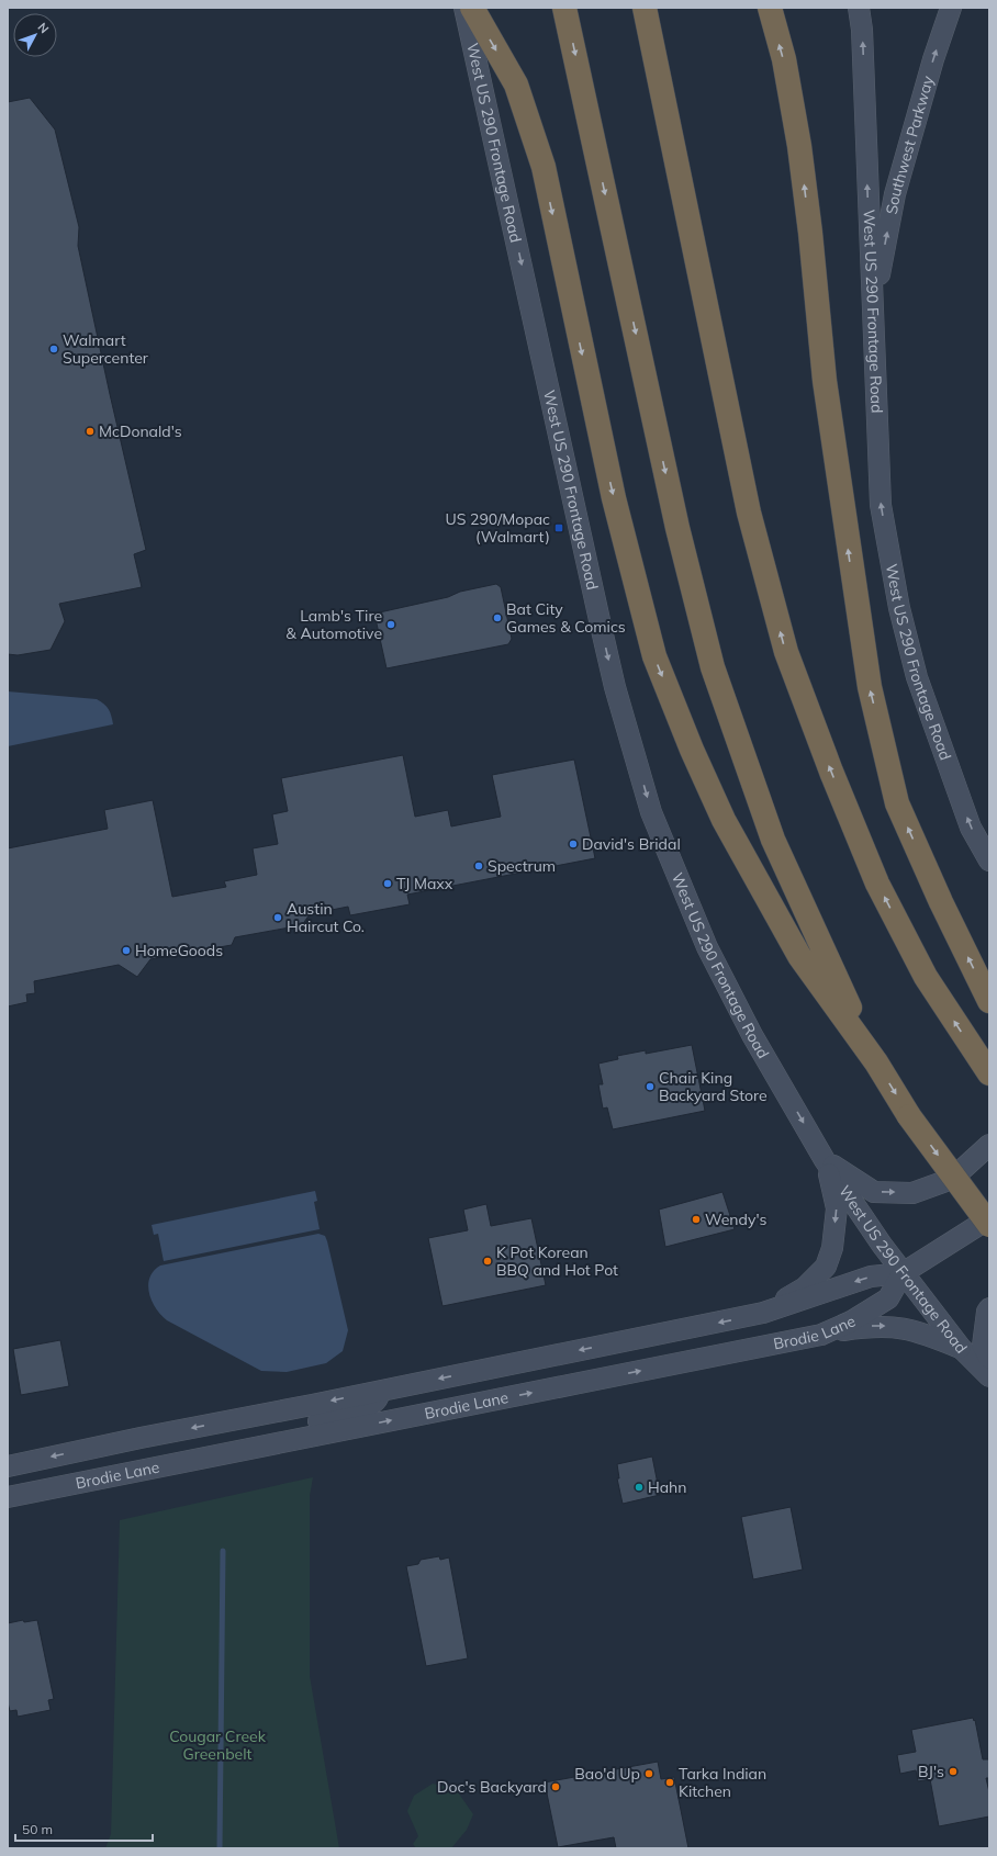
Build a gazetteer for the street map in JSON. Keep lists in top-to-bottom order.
{
  "streets": {
    "main road": ["West US 290 Frontage Road", "Southwest Parkway", "Brodie Lane"]
  },
  "crossings": [
    ["West US 290 Frontage Road", "Southwest Parkway"],
    ["West US 290 Frontage Road", "Brodie Lane"]
  ],
  "one_way": ["Southwest Parkway"],
  "parks": ["Cougar Creek Greenbelt"],
  "places": {
    "other": [
      "Walmart Supercenter",
      "McDonald's",
      "Bat City Games & Comics",
      "Lamb's Tire & Automotive",
      "David's Bridal",
      "Spectrum",
      "TJ Maxx",
      "Austin Haircut Co.",
      "HomeGoods",
      "Chair King Backyard Store",
      "Wendy's",
      "K Pot Korean BBQ and Hot Pot",
      "Hahn",
      "BJ's",
      "Bao'd Up",
      "Tarka Indian Kitchen",
      "Doc's Backyard"
    ],
    "transit": ["US 290/Mopac (Walmart)"]
  },
  "scale_bar": "50 m",
  "north": "top right"
}
